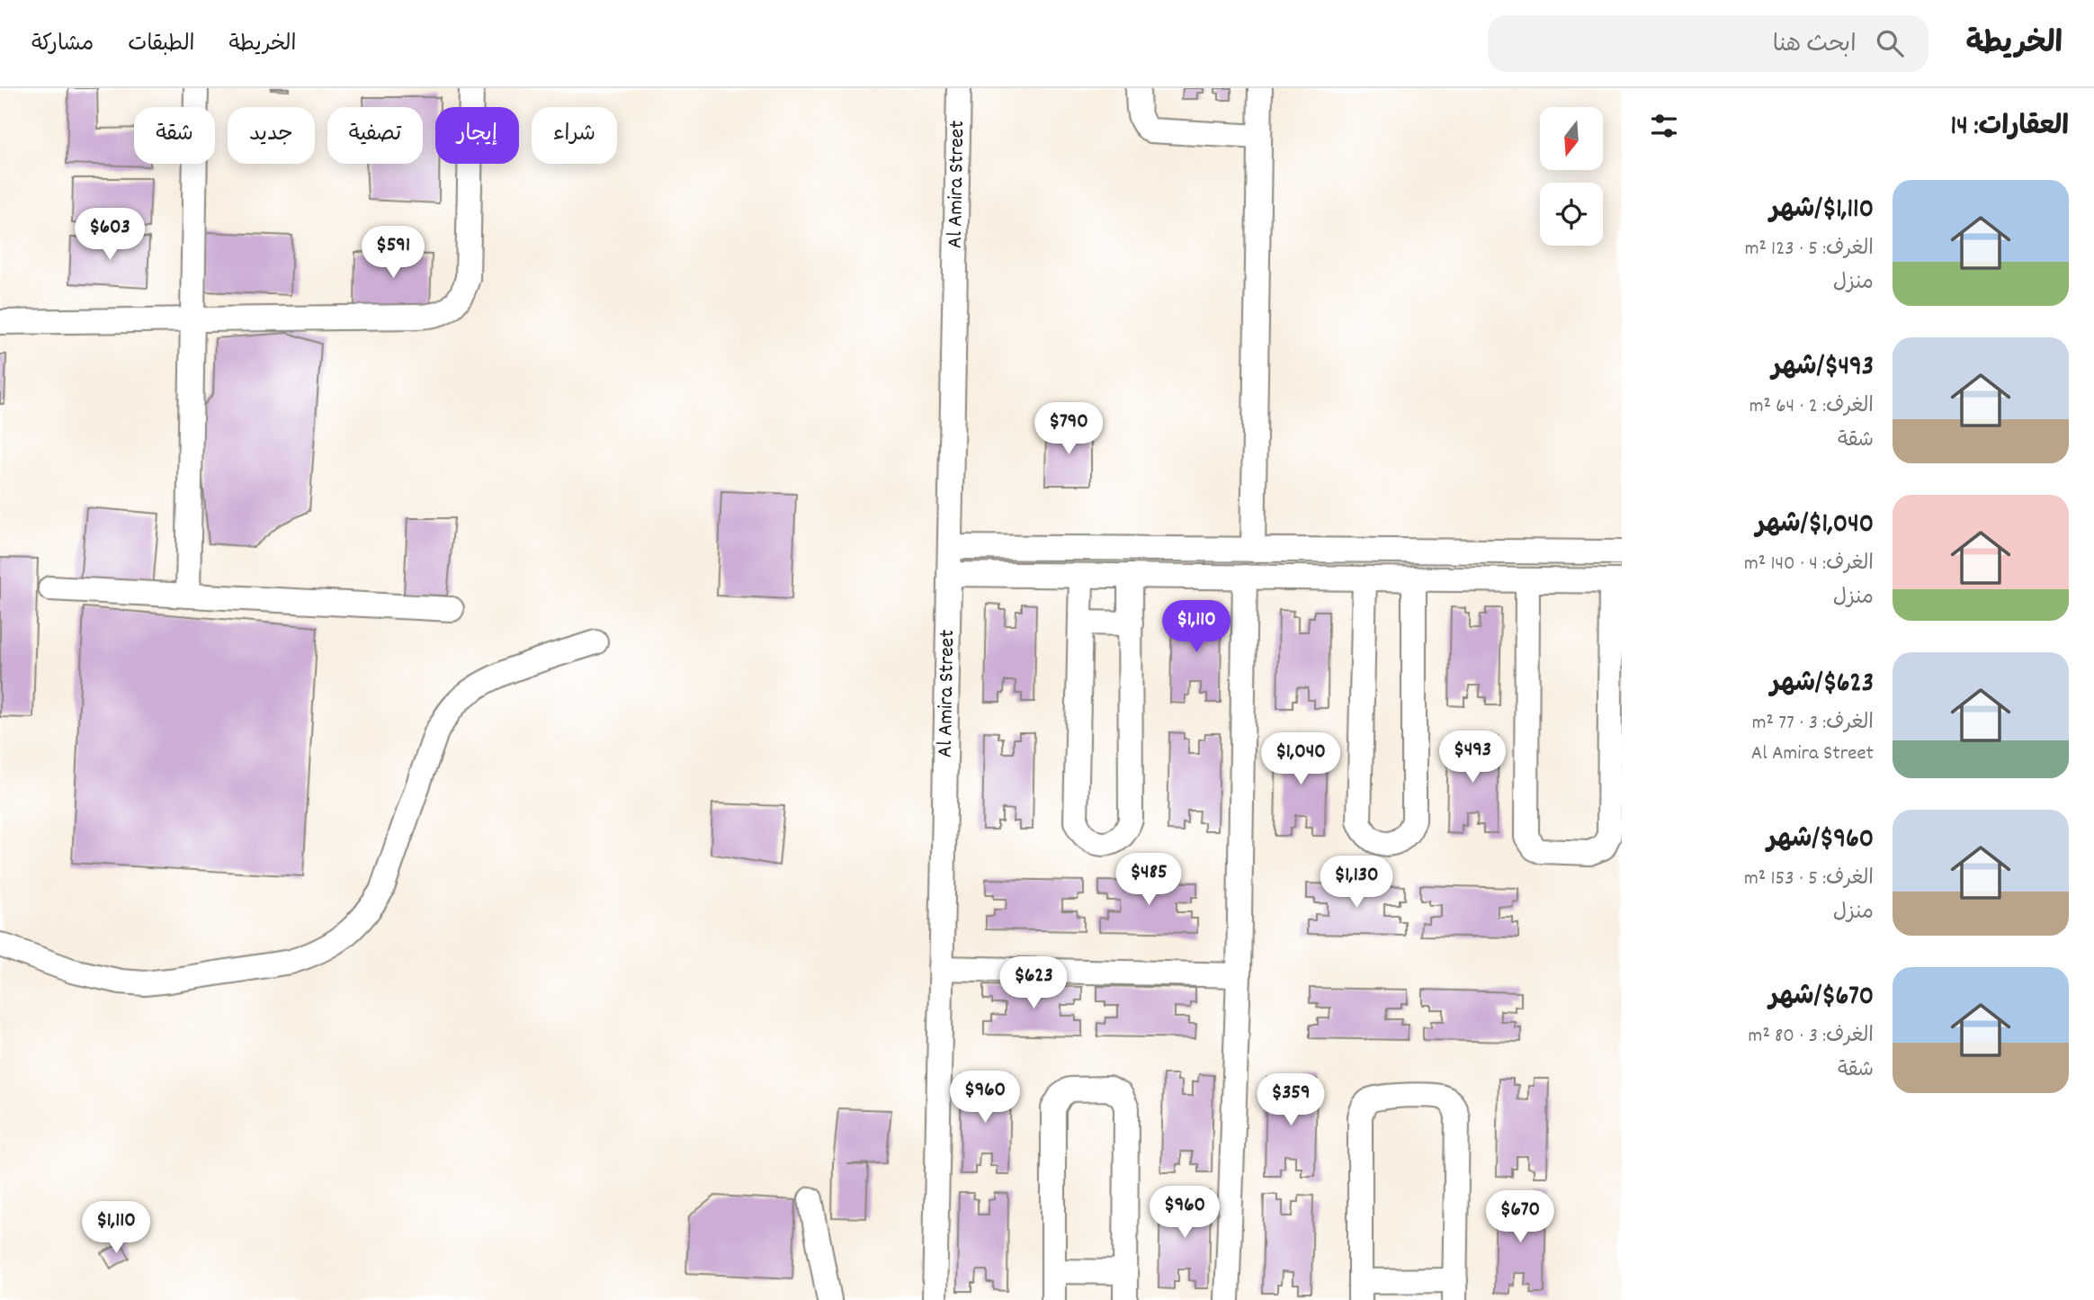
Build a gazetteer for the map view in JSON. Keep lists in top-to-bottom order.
{
  "streets": {
    "street": ["Al Amira Street"]
  },
  "north": "bottom",
  "page": {
    "header": "الخريطة",
    "search": "ابحث هنا",
    "nav": ["الخريطة", "الطبقات", "مشاركة"],
    "heading": "العقارات: 14",
    "chip": [
      "شراء",
      "إيجار",
      "تصفية",
      "جديد",
      "شقة"
    ],
    "list": [
      {
        "name": "$1,110/شهر",
        "note": "الغرف: 5 · 123 m² · منزل"
      },
      {
        "name": "$493/شهر",
        "note": "الغرف: 2 · 64 m² · شقة"
      },
      {
        "name": "$1,040/شهر",
        "note": "الغرف: 4 · 140 m² · منزل"
      },
      {
        "name": "$623/شهر",
        "note": "الغرف: 3 · 77 m² · Al Amira Street"
      },
      {
        "name": "$960/شهر",
        "note": "الغرف: 5 · 153 m² · منزل"
      },
      {
        "name": "$670/شهر",
        "note": "الغرف: 3 · 80 m² · شقة"
      }
    ],
    "price": [
      "$603",
      "$591",
      "$790",
      "$1,110",
      "$493",
      "$1,040",
      "$485",
      "$1,130",
      "$623",
      "$960",
      "$359",
      "$960",
      "$670",
      "$1,110"
    ]
  }
}
